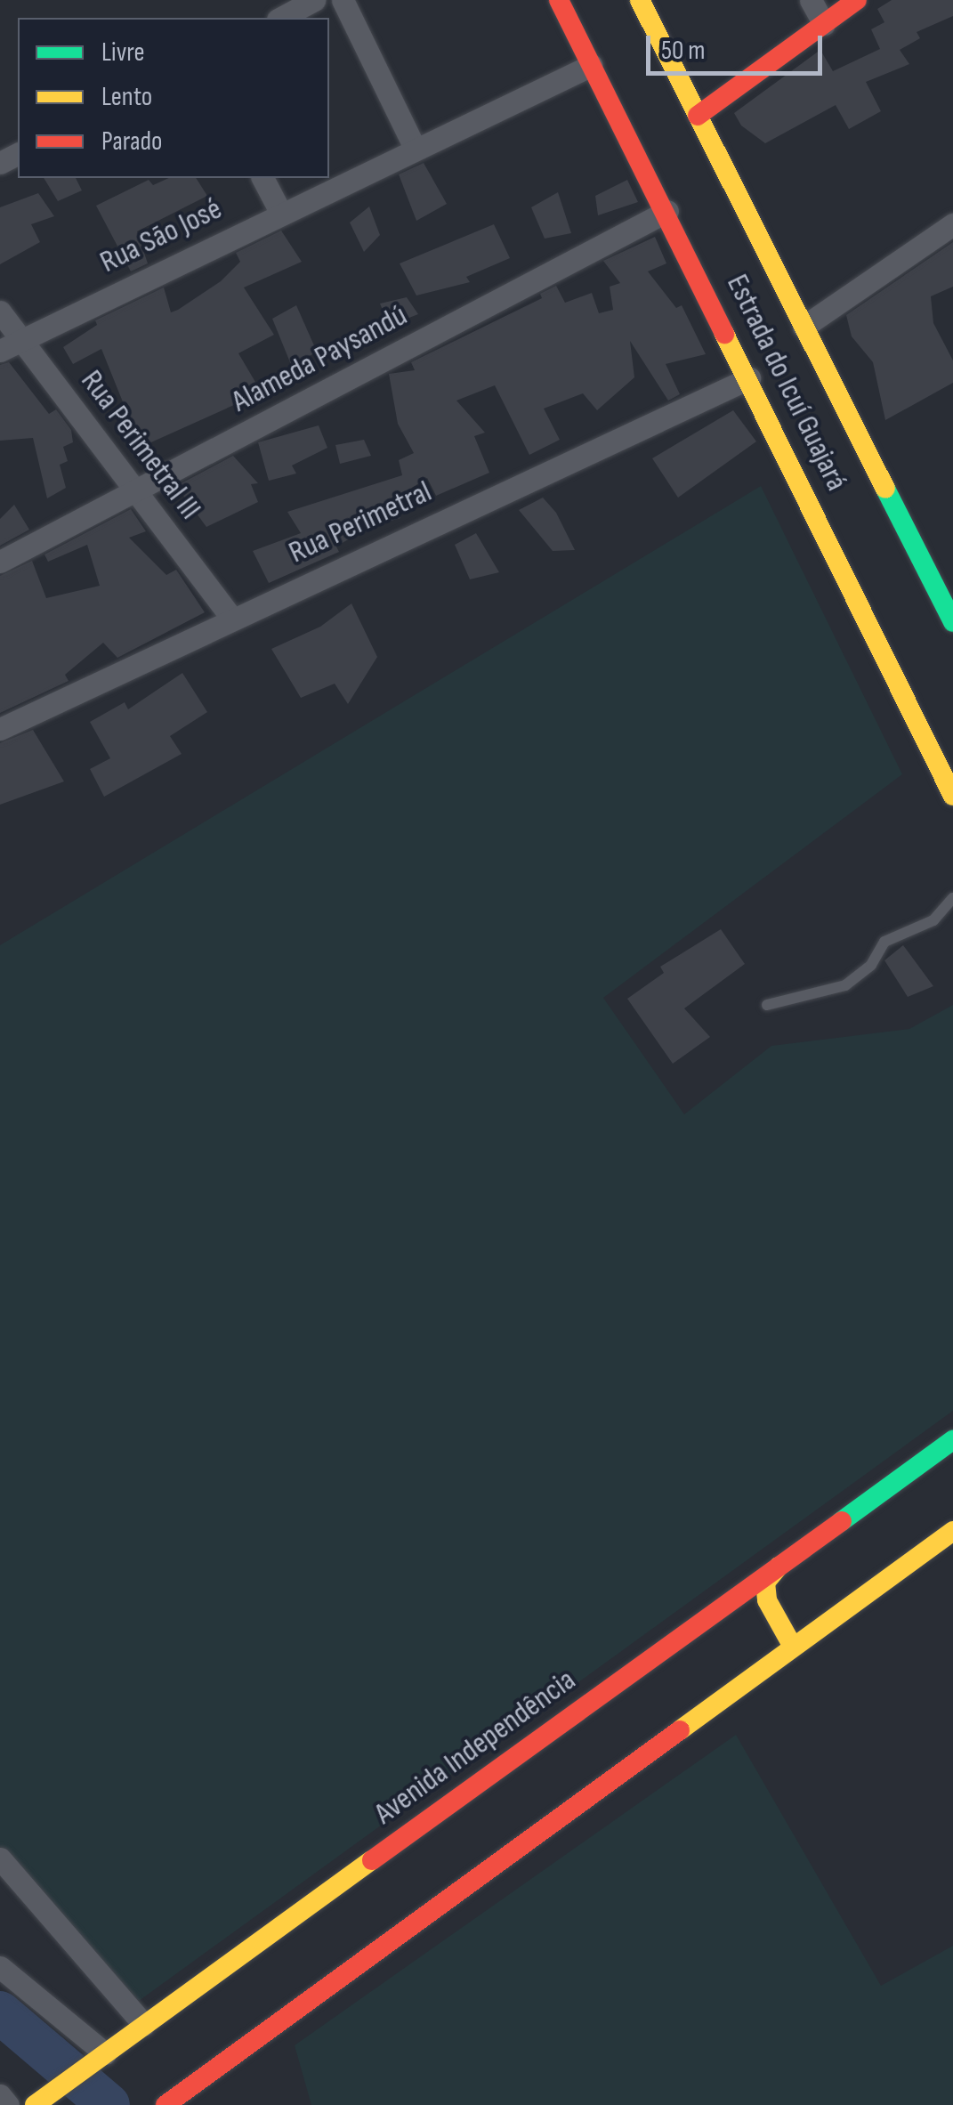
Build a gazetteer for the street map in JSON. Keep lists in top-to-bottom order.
{
  "streets": {
    "main road": ["Estrada do Icuí Guajará", "Avenida Independência"],
    "street": [
      "Rua São José",
      "Alameda Paysandú",
      "Rua Perimetral III",
      "Rua Perimetral"
    ]
  },
  "crossings": [
    ["Rua São José", "Estrada do Icuí Guajará"],
    ["Rua São José", "Rua Perimetral III"],
    ["Alameda Paysandú", "Estrada do Icuí Guajará"],
    ["Alameda Paysandú", "Rua Perimetral III"],
    ["Estrada do Icuí Guajará", "Rua Perimetral"],
    ["Rua Perimetral III", "Rua Perimetral"]
  ],
  "legend": ["Livre", "Lento", "Parado"],
  "scale_bar": "50 m"
}
